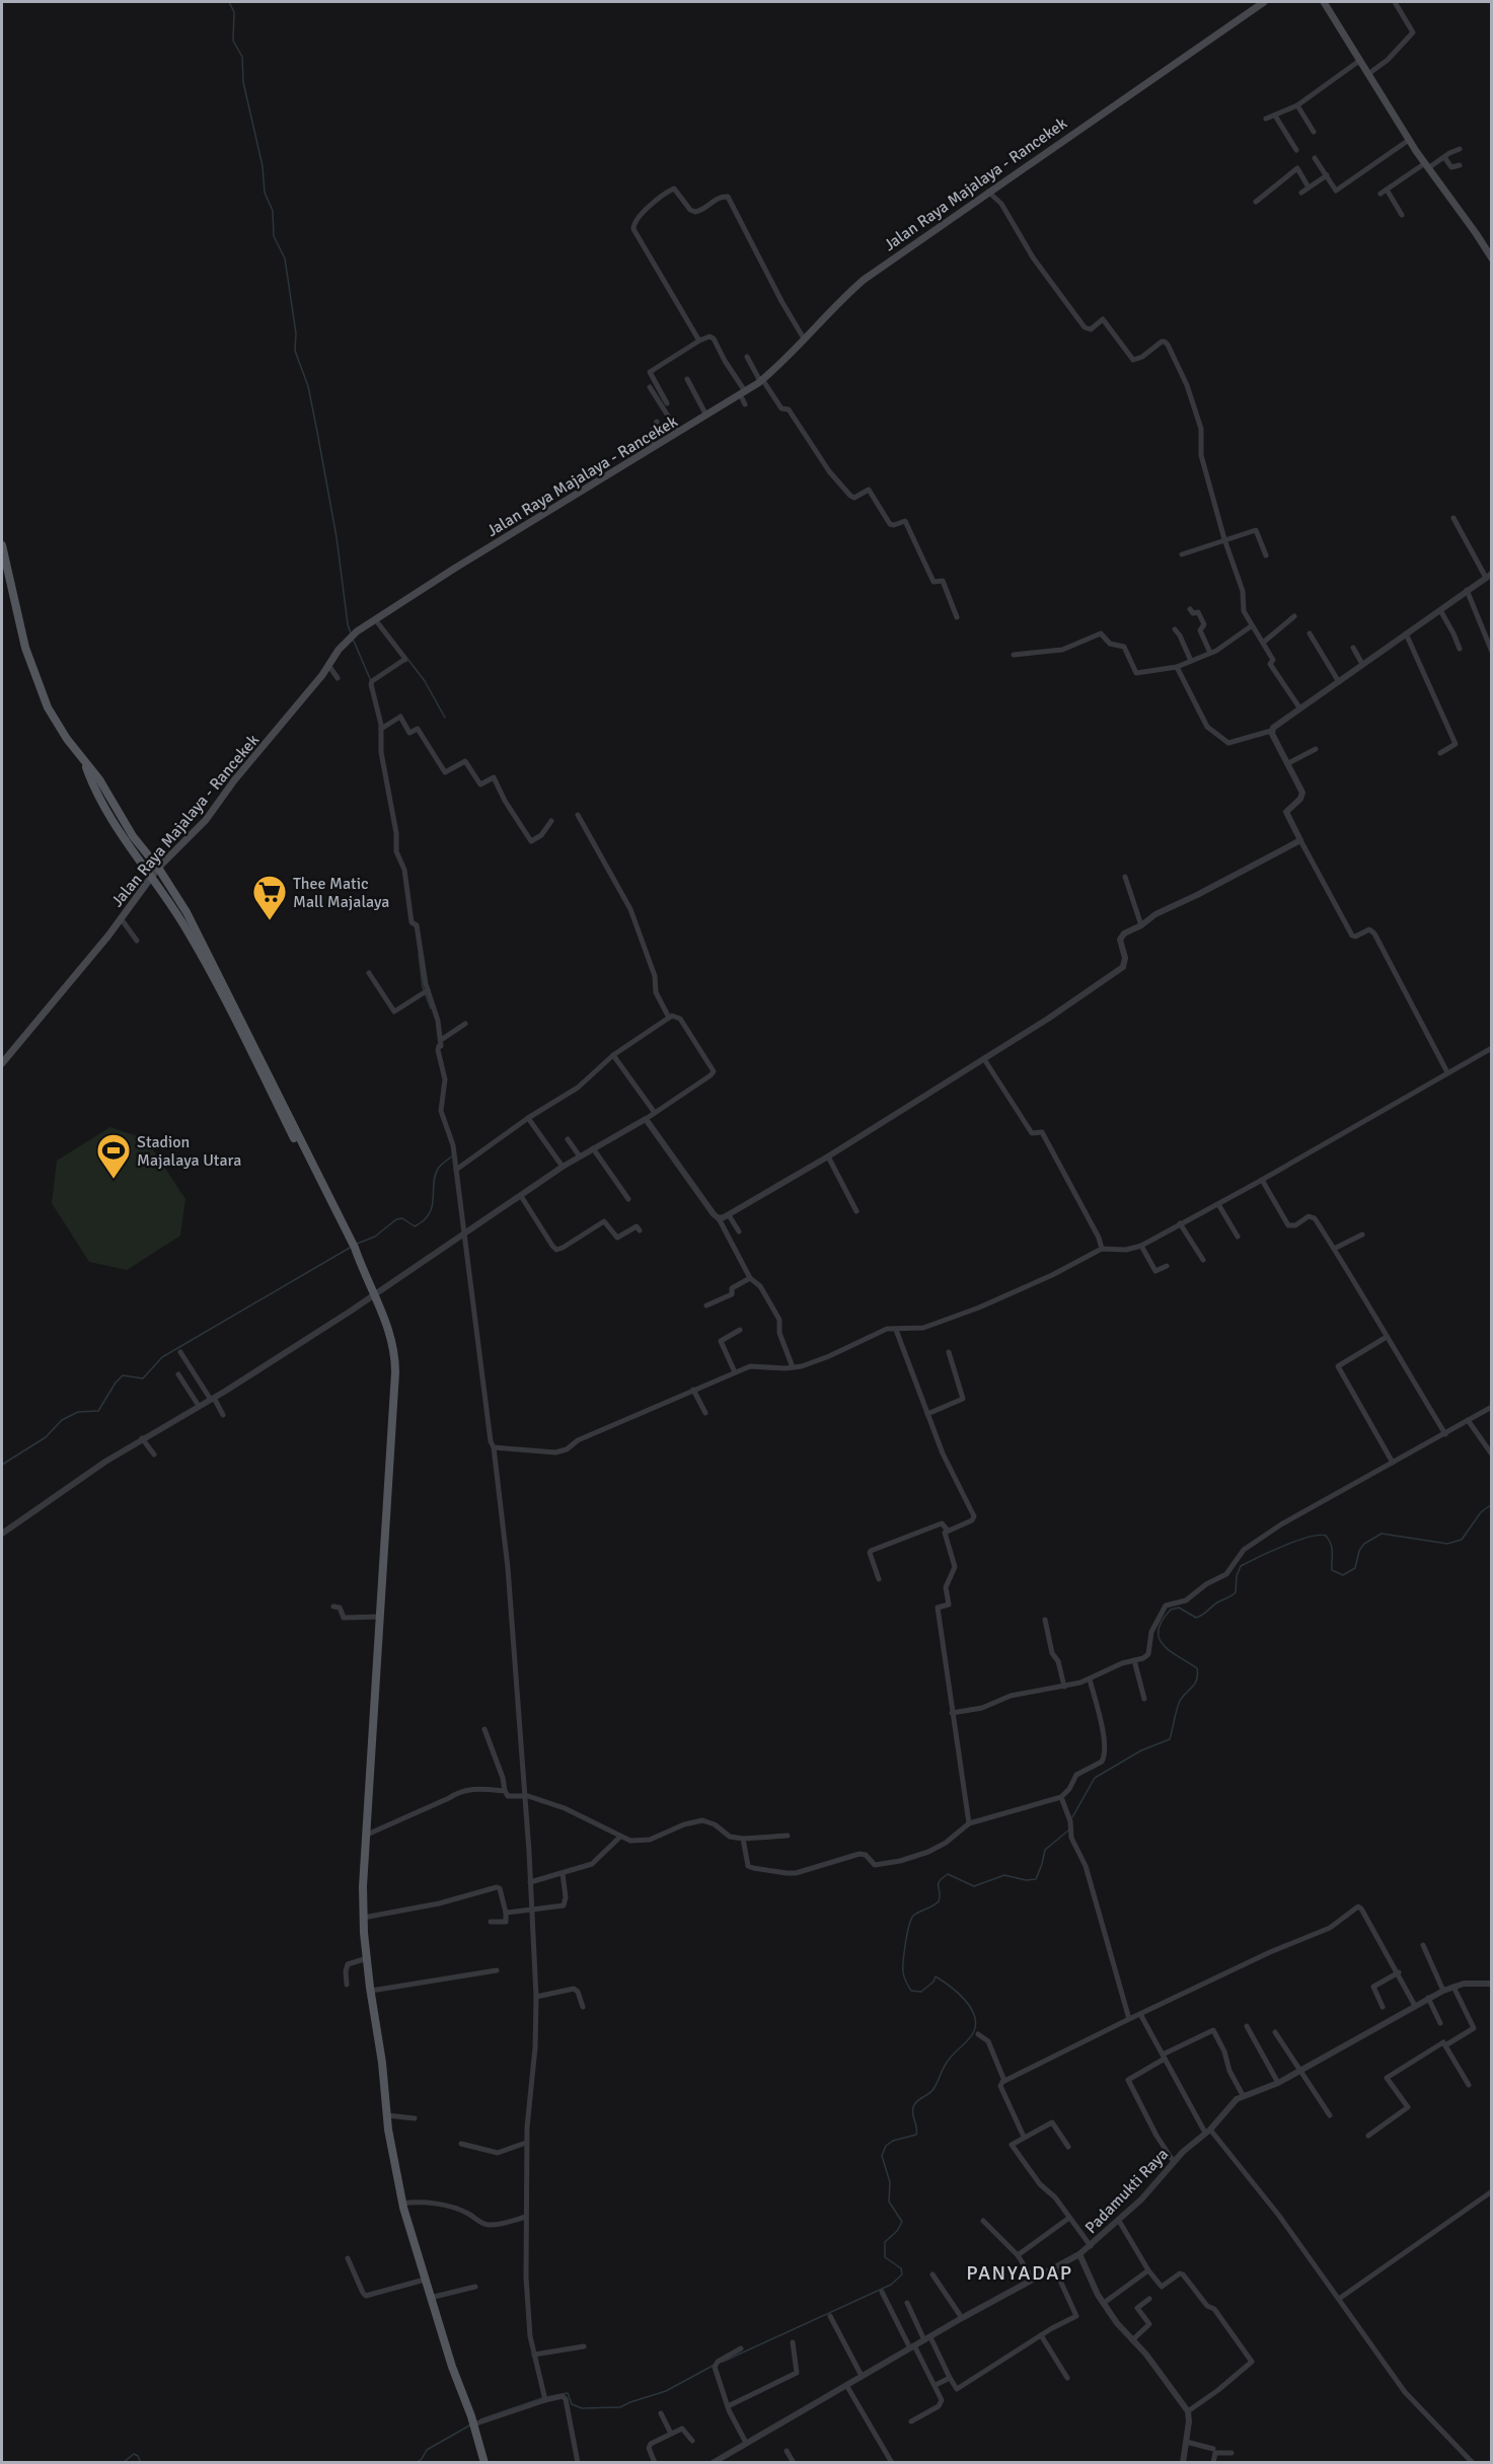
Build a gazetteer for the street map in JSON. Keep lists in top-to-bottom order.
{
  "streets": {
    "main road": ["Jalan Raya Majalaya - Rancekek"],
    "street": ["Padamukti Raya"]
  },
  "districts": ["PANYADAP"],
  "places": {
    "supermarket": ["Thee Matic Mall Majalaya"],
    "sports": ["Stadion Majalaya Utara"]
  }
}
